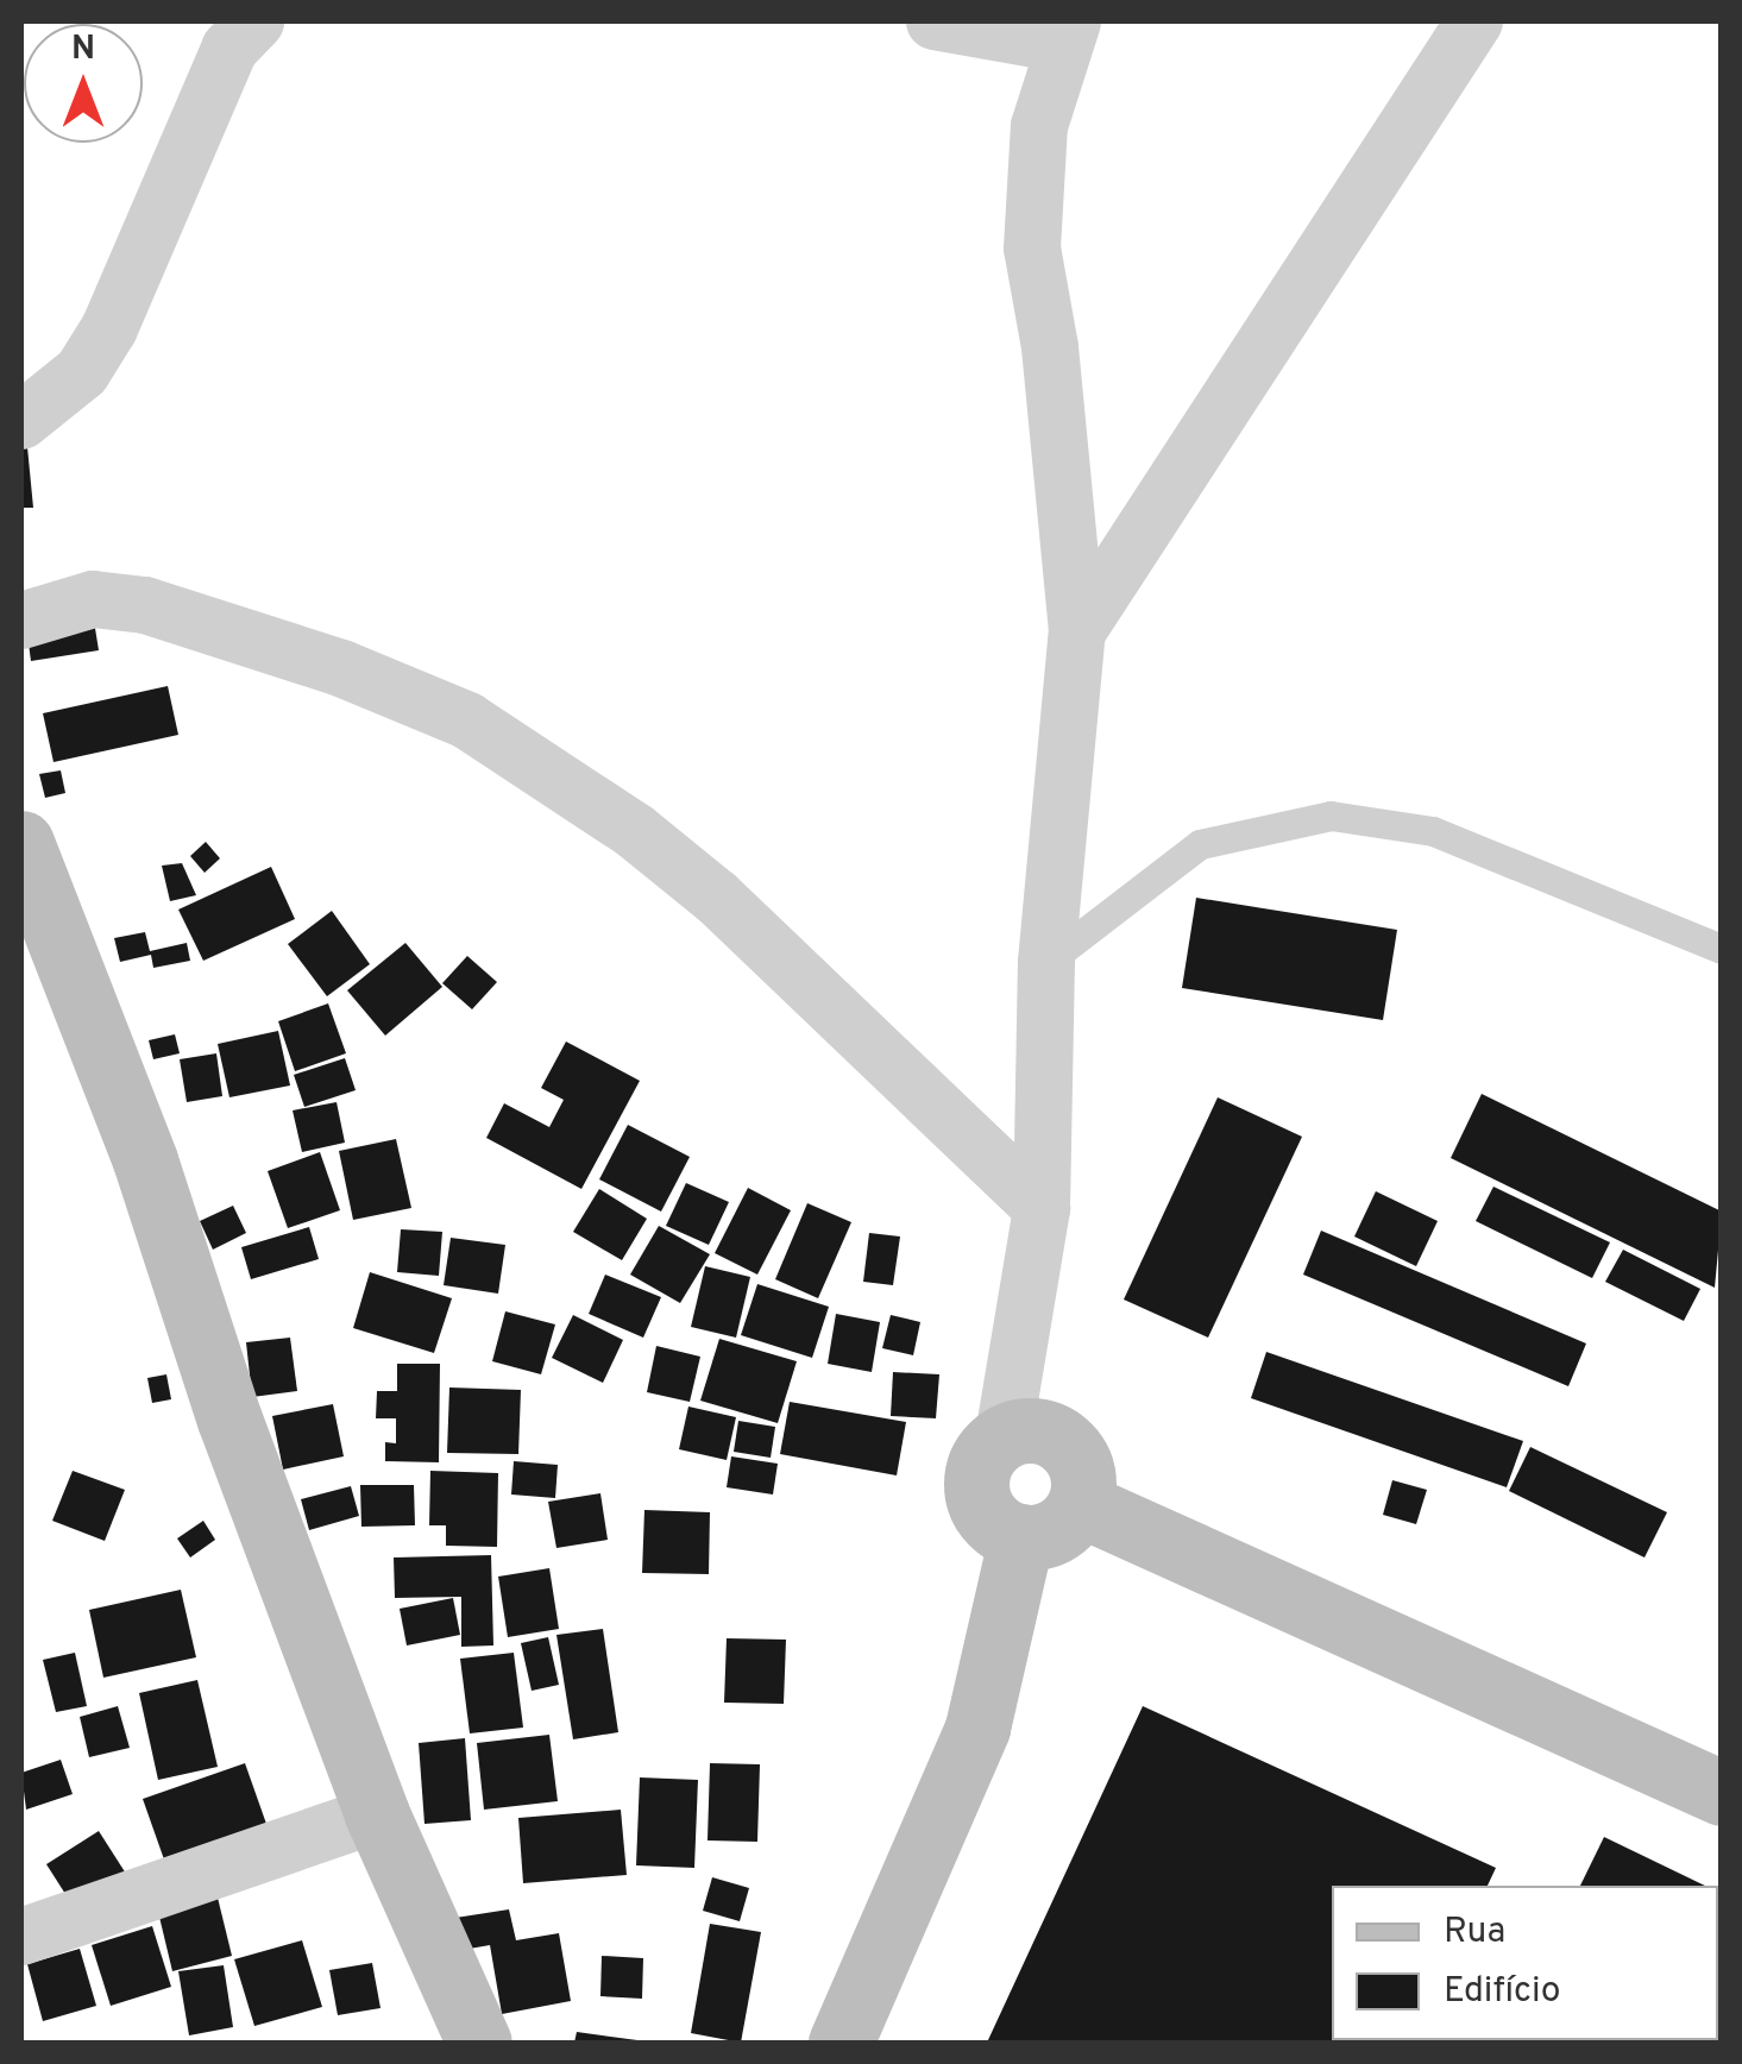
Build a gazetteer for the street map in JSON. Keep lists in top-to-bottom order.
{
  "legend": ["Rua", "Edifício"],
  "north": "top"
}
